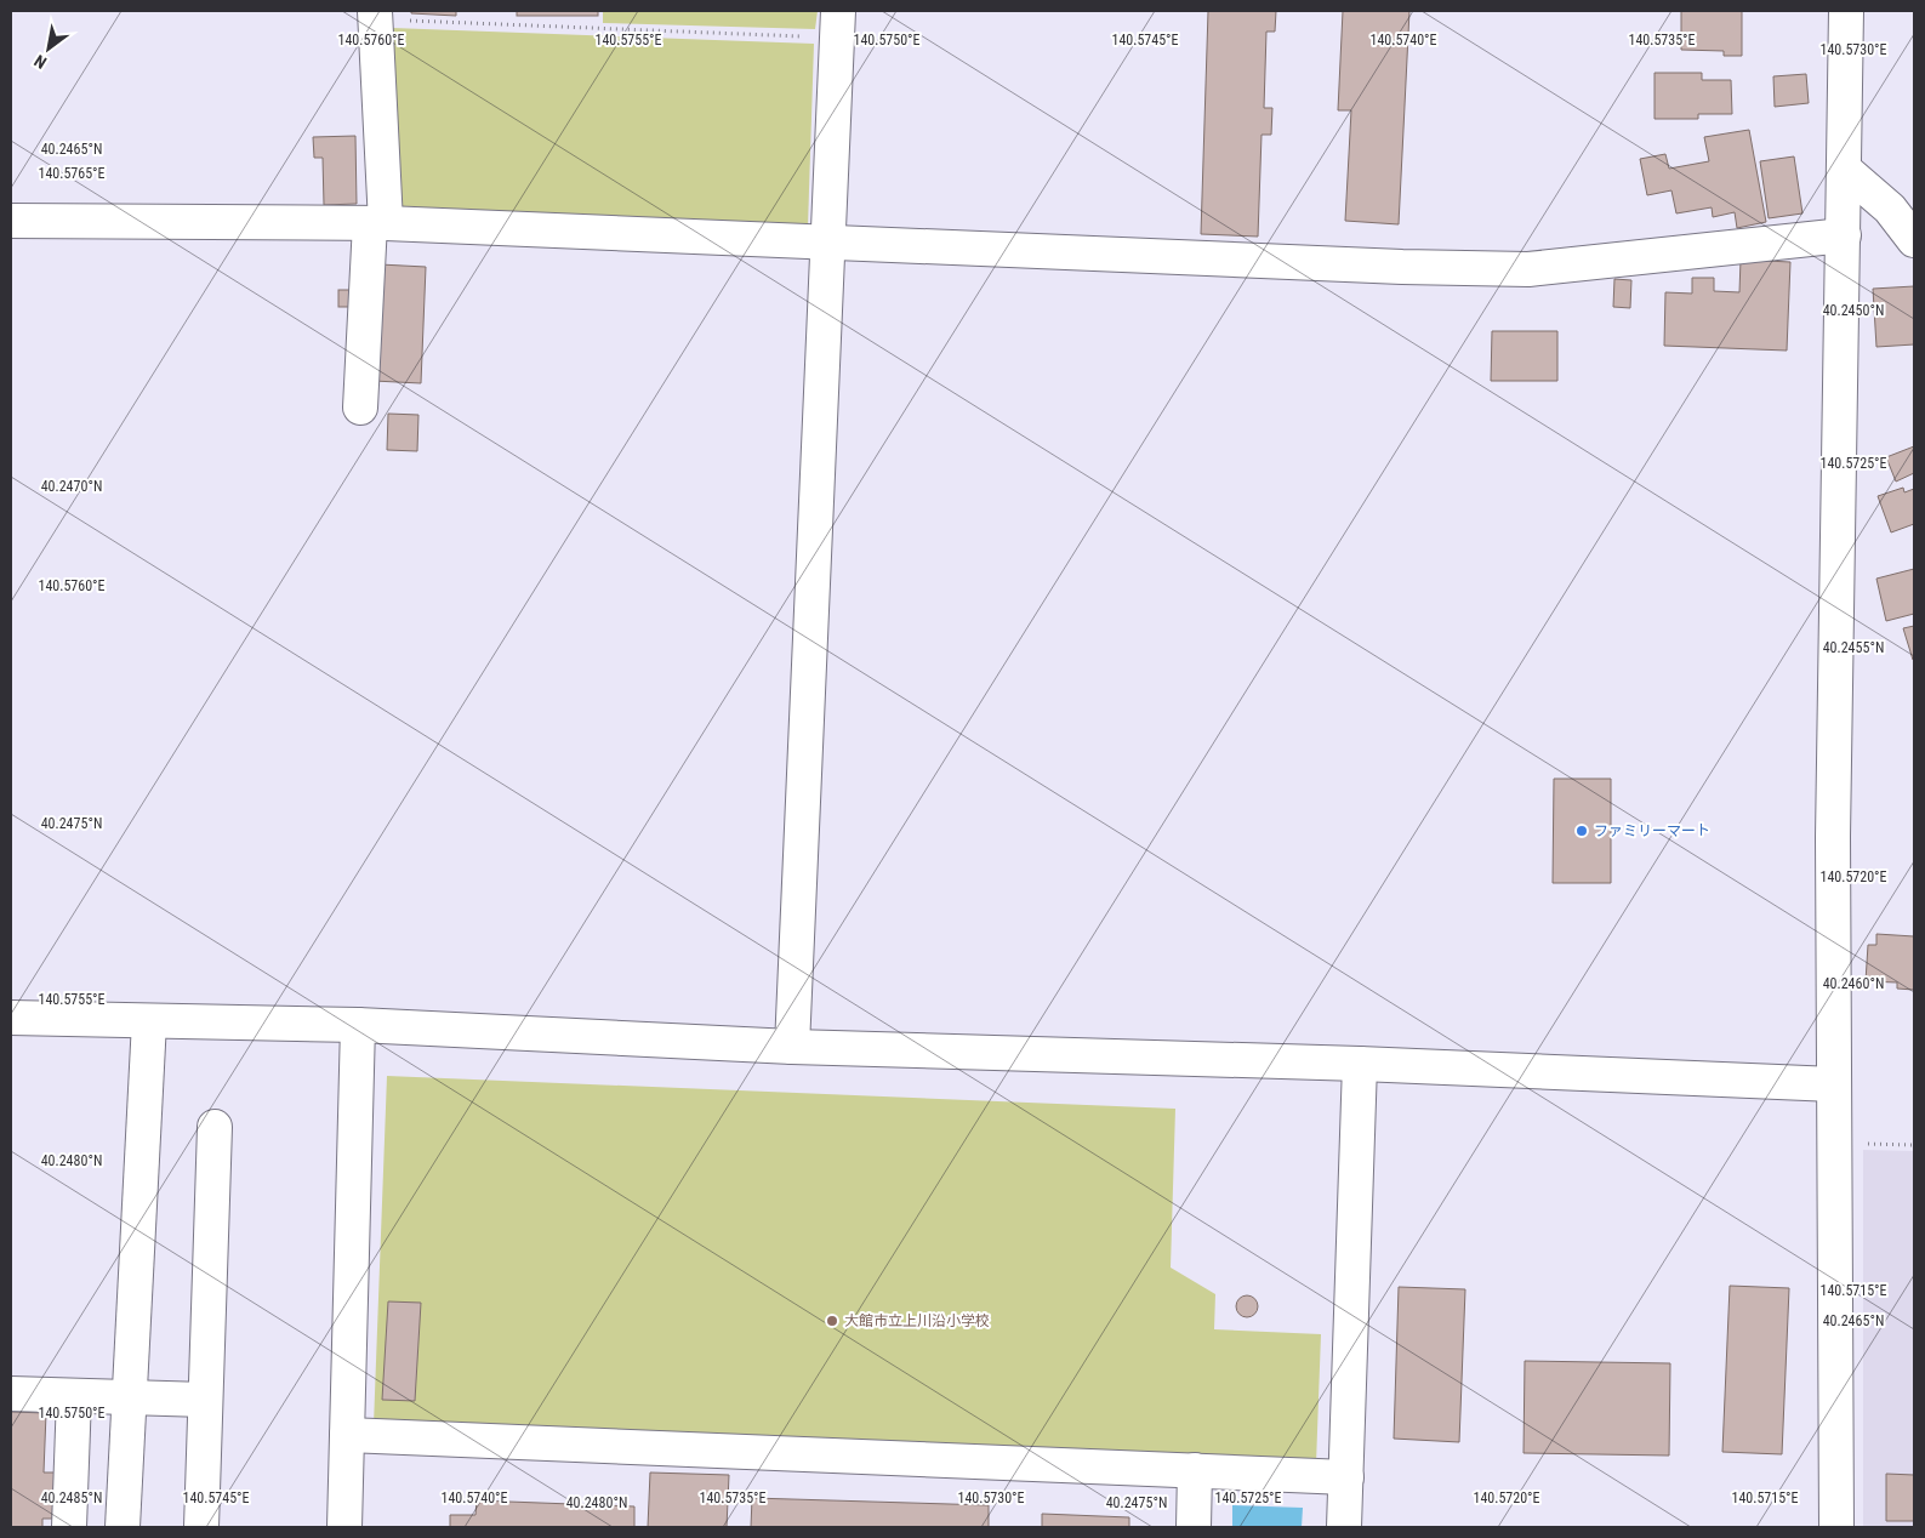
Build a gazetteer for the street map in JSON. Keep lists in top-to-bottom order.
{
  "places": ["ファミリーマート", "大館市立上川沿小学校"],
  "north": "bottom left",
  "coordinates": [
    "140.5760°E",
    "140.5755°E",
    "140.5750°E",
    "140.5745°E",
    "140.5740°E",
    "140.5735°E",
    "140.5730°E",
    "40.2465°N",
    "140.5765°E",
    "40.2450°N",
    "140.5725°E",
    "40.2470°N",
    "40.2455°N",
    "40.2475°N",
    "140.5720°E",
    "40.2460°N",
    "40.2480°N",
    "140.5715°E",
    "40.2485°N"
  ]
}
